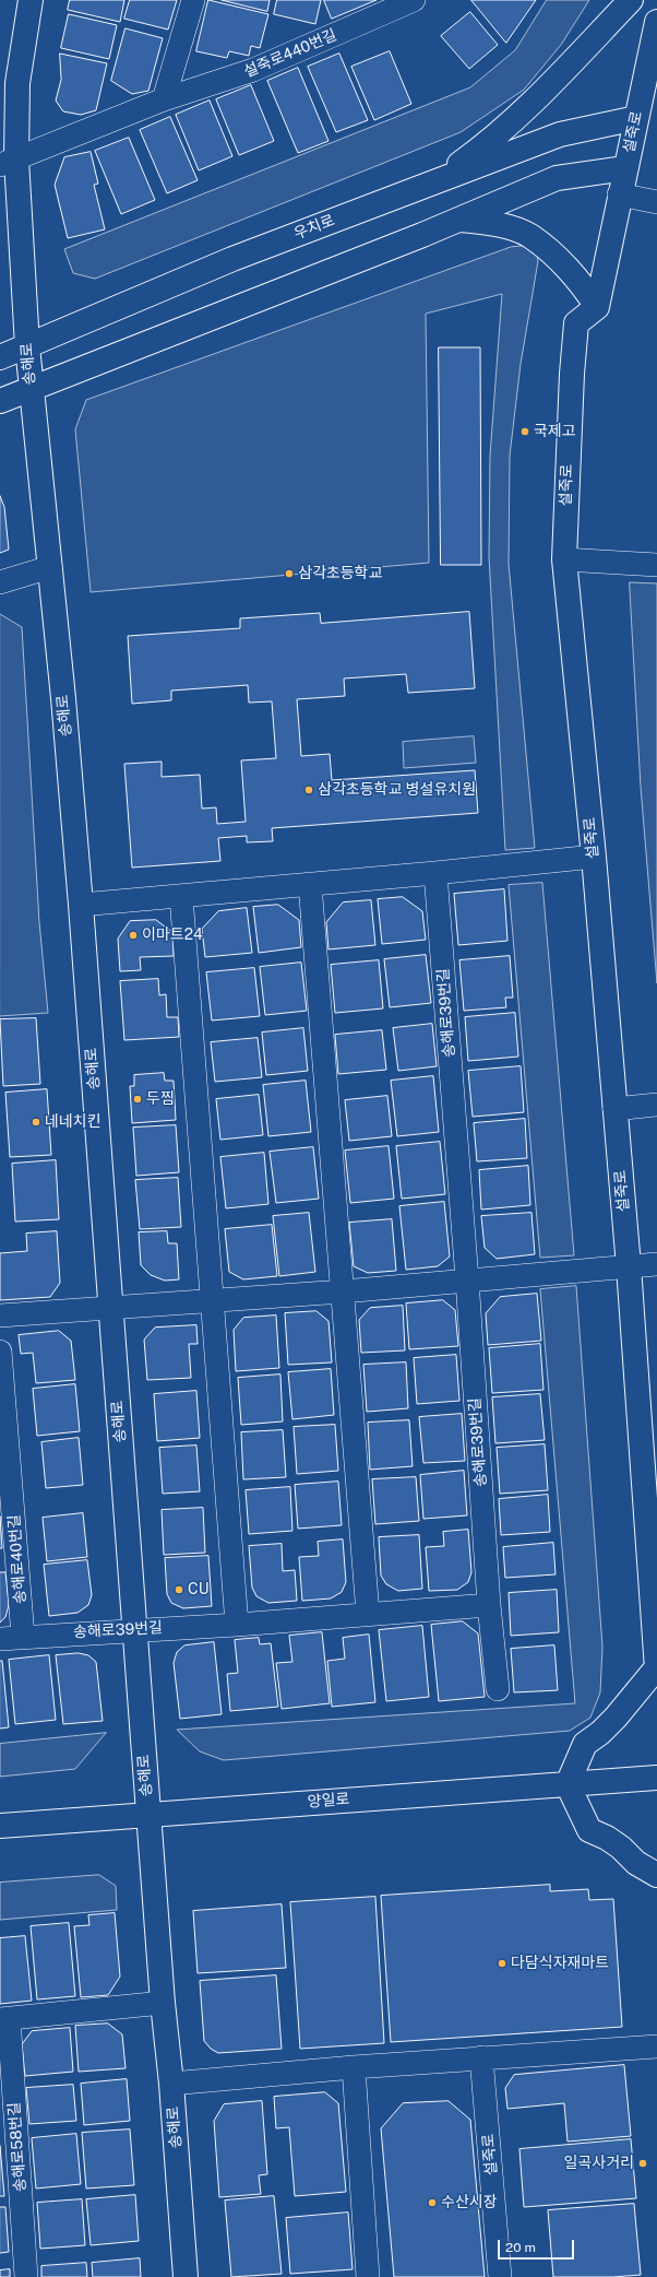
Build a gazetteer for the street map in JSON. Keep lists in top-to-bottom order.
{
  "streets": {
    "street": [
      "설죽로440번길",
      "설죽로",
      "우치로",
      "송해로",
      "송해로39번길",
      "송해로40번길",
      "양일로",
      "송해로58번길"
    ]
  },
  "crossings": [
    ["설죽로440번길", "송해로"],
    ["설죽로", "우치로"],
    ["우치로", "송해로"],
    ["송해로", "송해로39번길"],
    ["송해로", "양일로"],
    ["송해로", "송해로58번길"],
    ["송해로39번길", "송해로40번길"]
  ],
  "places": [
    "국제고",
    "삼각초등학교",
    "삼각초등학교 병설유치원",
    "이마트24",
    "두찜",
    "네네치킨",
    "CU",
    "다담식자재마트",
    "일곡사거리",
    "수산시장"
  ],
  "scale_bar": "20 m"
}
